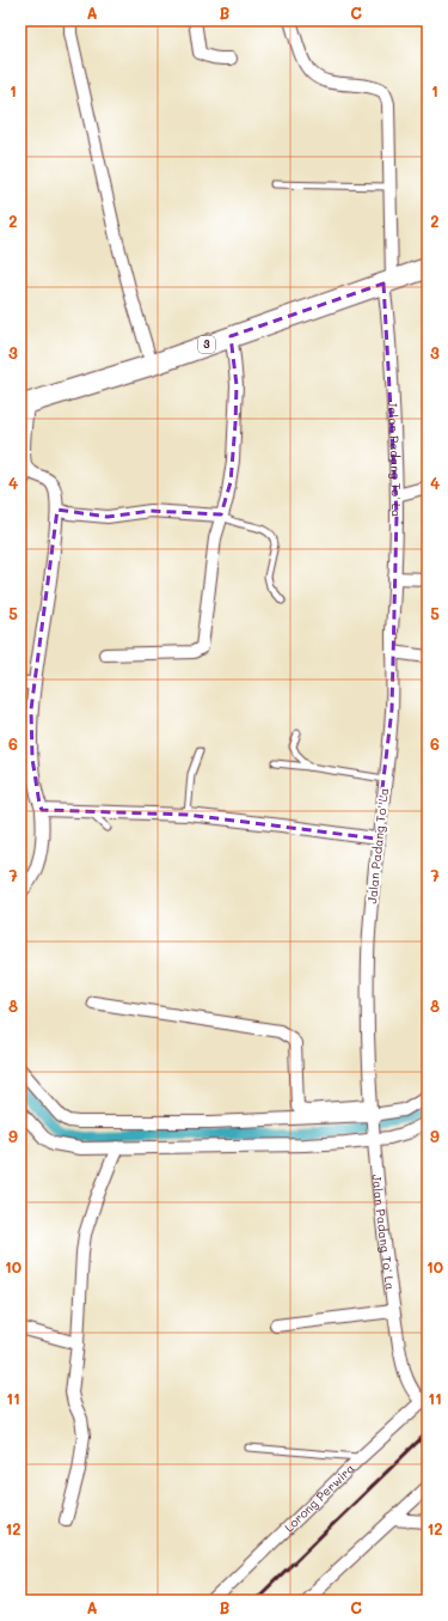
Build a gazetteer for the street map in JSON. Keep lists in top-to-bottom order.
{
  "streets": {
    "highway": ["3"],
    "street": ["Jalan Padang To' La", "Lorong Perwira"]
  },
  "crossings": [
    ["3", "Jalan Padang To' La"],
    ["Jalan Padang To' La", "Lorong Perwira"]
  ],
  "grid": {
    "columns": ["A", "B", "C"],
    "rows": [
      "1",
      "2",
      "3",
      "4",
      "5",
      "6",
      "7",
      "8",
      "9",
      "10",
      "11",
      "12"
    ]
  }
}
